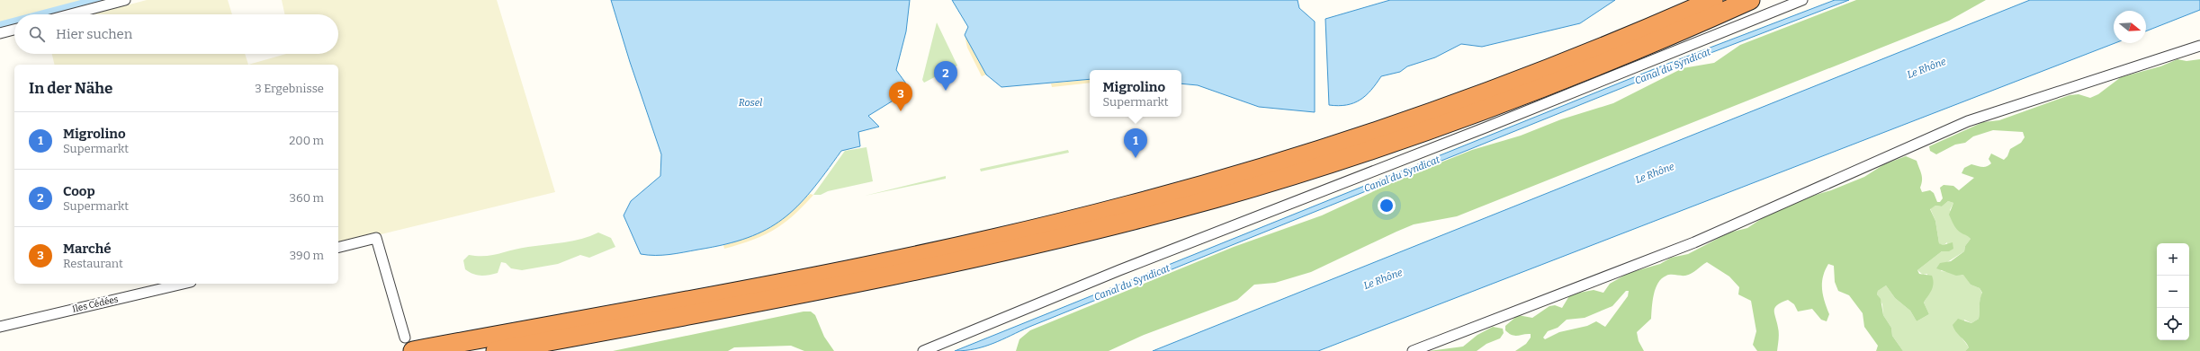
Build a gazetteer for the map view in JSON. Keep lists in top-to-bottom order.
{
  "streets": {
    "street": ["Iles Cédées"]
  },
  "water": ["Canal du Syndicat", "Le Rhône", "Rosel"],
  "north": "right",
  "page": {
    "search": "Hier suchen",
    "pins": ["2", "3", "1"],
    "heading": ["In der Nähe", "3 Ergebnisse"],
    "popup": ["Migrolino", "Supermarkt"],
    "list": [
      {
        "mark": "1",
        "name": "Migrolino",
        "note": "Supermarkt",
        "value": "200 m"
      },
      {
        "mark": "2",
        "name": "Coop",
        "note": "Supermarkt",
        "value": "360 m"
      },
      {
        "mark": "3",
        "name": "Marché",
        "note": "Restaurant",
        "value": "390 m"
      }
    ],
    "map_buttons": ["+", "−"]
  }
}
